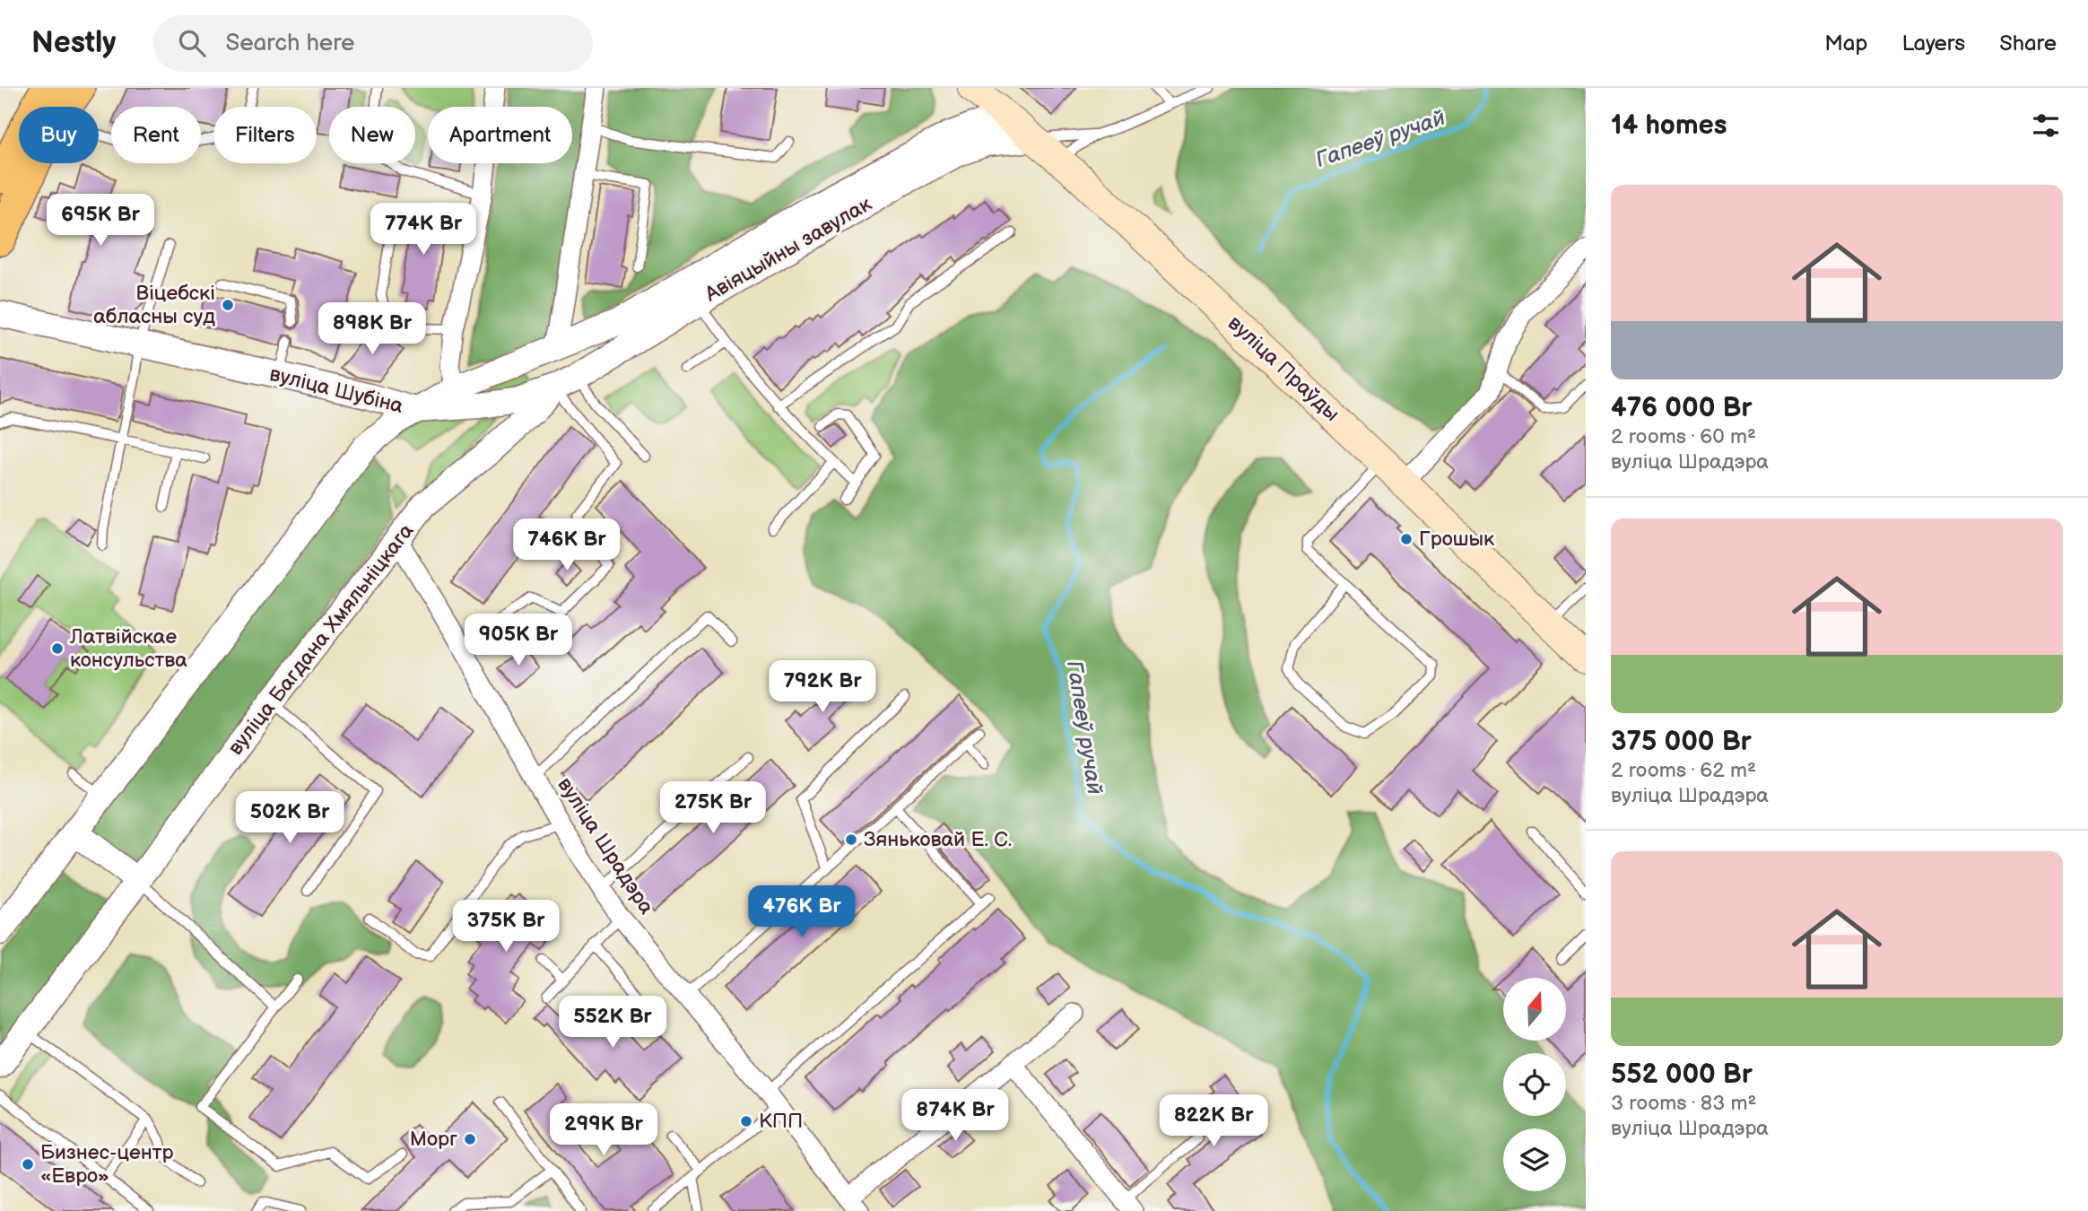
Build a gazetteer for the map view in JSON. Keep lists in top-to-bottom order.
{
  "streets": {
    "main road": ["вуліца Праўды"],
    "street": [
      "Авіяцыйны завулак",
      "вуліца Шубіна",
      "вуліца Багдана Хмяльніцкага",
      "вуліца Шрадэра"
    ]
  },
  "crossings": [
    ["Авіяцыйны завулак", "вуліца Праўды"],
    ["Авіяцыйны завулак", "вуліца Багдана Хмяльніцкага"],
    ["вуліца Багдана Хмяльніцкага", "вуліца Шрадэра"]
  ],
  "water": ["Гапееў ручай"],
  "places": [
    "Віцебскі абласны суд",
    "Грошык",
    "Латвійскае консульства",
    "Зяньковай Е. С.",
    "КПП",
    "Морг",
    "Бизнес-центр «Евро»"
  ],
  "north": "top",
  "page": {
    "header": "Nestly",
    "search": "Search here",
    "nav": ["Map", "Layers", "Share"],
    "heading": "14 homes",
    "chip": [
      "Buy",
      "Rent",
      "Filters",
      "New",
      "Apartment"
    ],
    "list": [
      {
        "name": "476 000 Br",
        "note": "2 rooms · 60 m² · вуліца Шрадэра"
      },
      {
        "name": "375 000 Br",
        "note": "2 rooms · 62 m² · вуліца Шрадэра"
      },
      {
        "name": "552 000 Br",
        "note": "3 rooms · 83 m² · вуліца Шрадэра"
      }
    ],
    "price": [
      "695K Br",
      "774K Br",
      "898K Br",
      "746K Br",
      "905K Br",
      "792K Br",
      "275K Br",
      "502K Br",
      "476K Br",
      "375K Br",
      "552K Br",
      "874K Br",
      "822K Br",
      "299K Br"
    ]
  }
}
